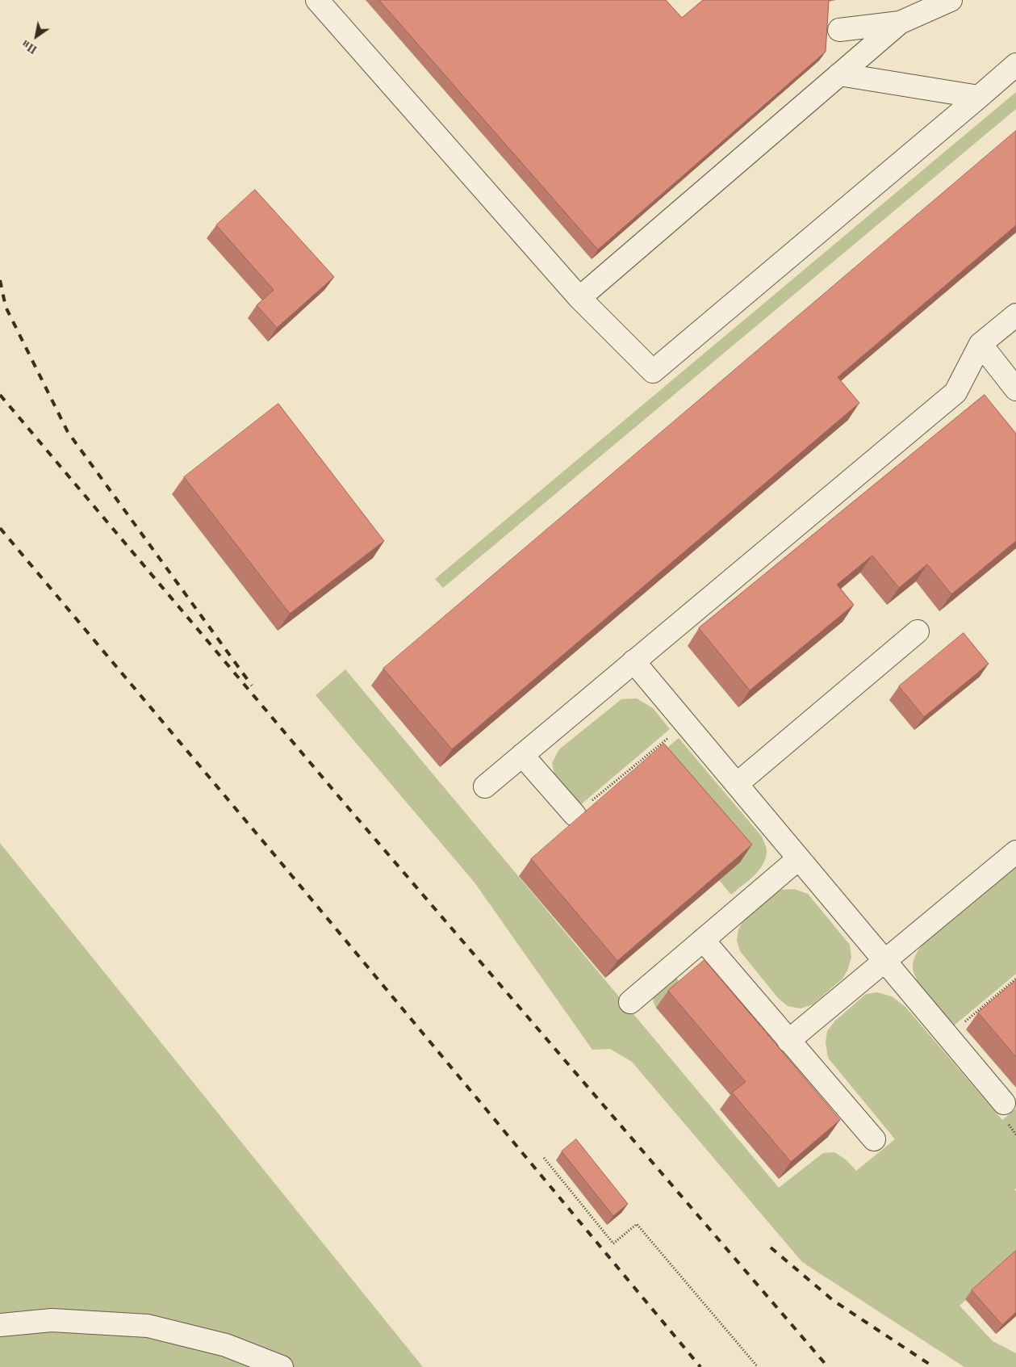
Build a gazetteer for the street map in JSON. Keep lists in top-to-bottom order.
{
  "north": "bottom left"
}
